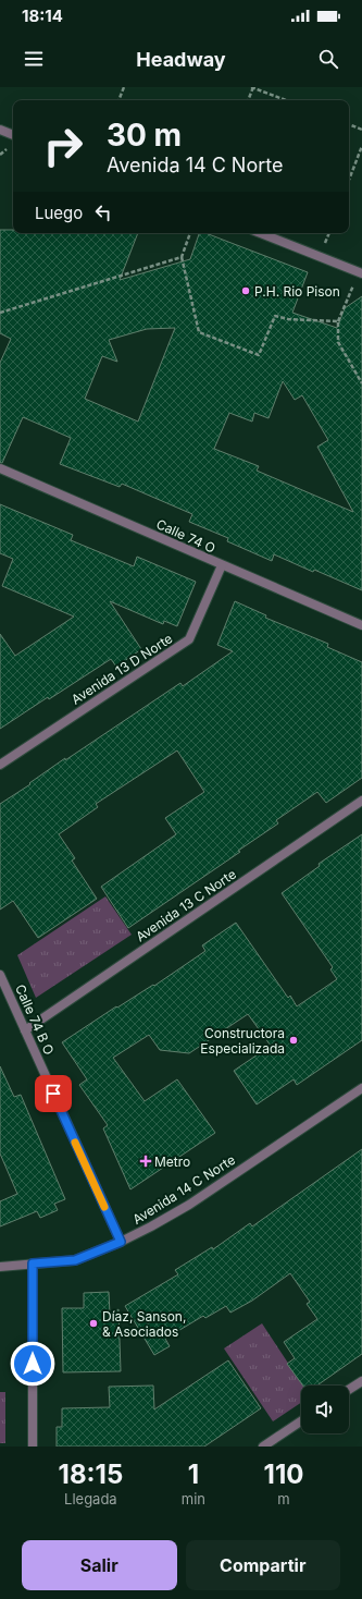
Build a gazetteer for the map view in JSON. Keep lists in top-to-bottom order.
{
  "streets": {
    "street": [
      "Calle 74 O",
      "Avenida 13 D Norte",
      "Avenida 13 C Norte",
      "Calle 74 B O",
      "Avenida 14 C Norte"
    ]
  },
  "crossings": [
    ["Calle 74 O", "Avenida 13 D Norte"],
    ["Avenida 13 C Norte", "Calle 74 B O"],
    ["Calle 74 B O", "Avenida 14 C Norte"]
  ],
  "places": {
    "other": ["P.H. Rio Pison", "Constructora Especializada", "Díaz, Sanson, & Asociados"],
    "health": ["Metro"]
  },
  "page": {
    "status": "18:14",
    "header": "Headway",
    "turn": ["30 m", "Avenida 14 C Norte"],
    "then": "Luego",
    "eta": [
      "18:15",
      "Llegada",
      "1",
      "min",
      "110",
      "m"
    ],
    "buttons": ["Salir", "Compartir"]
  }
}
